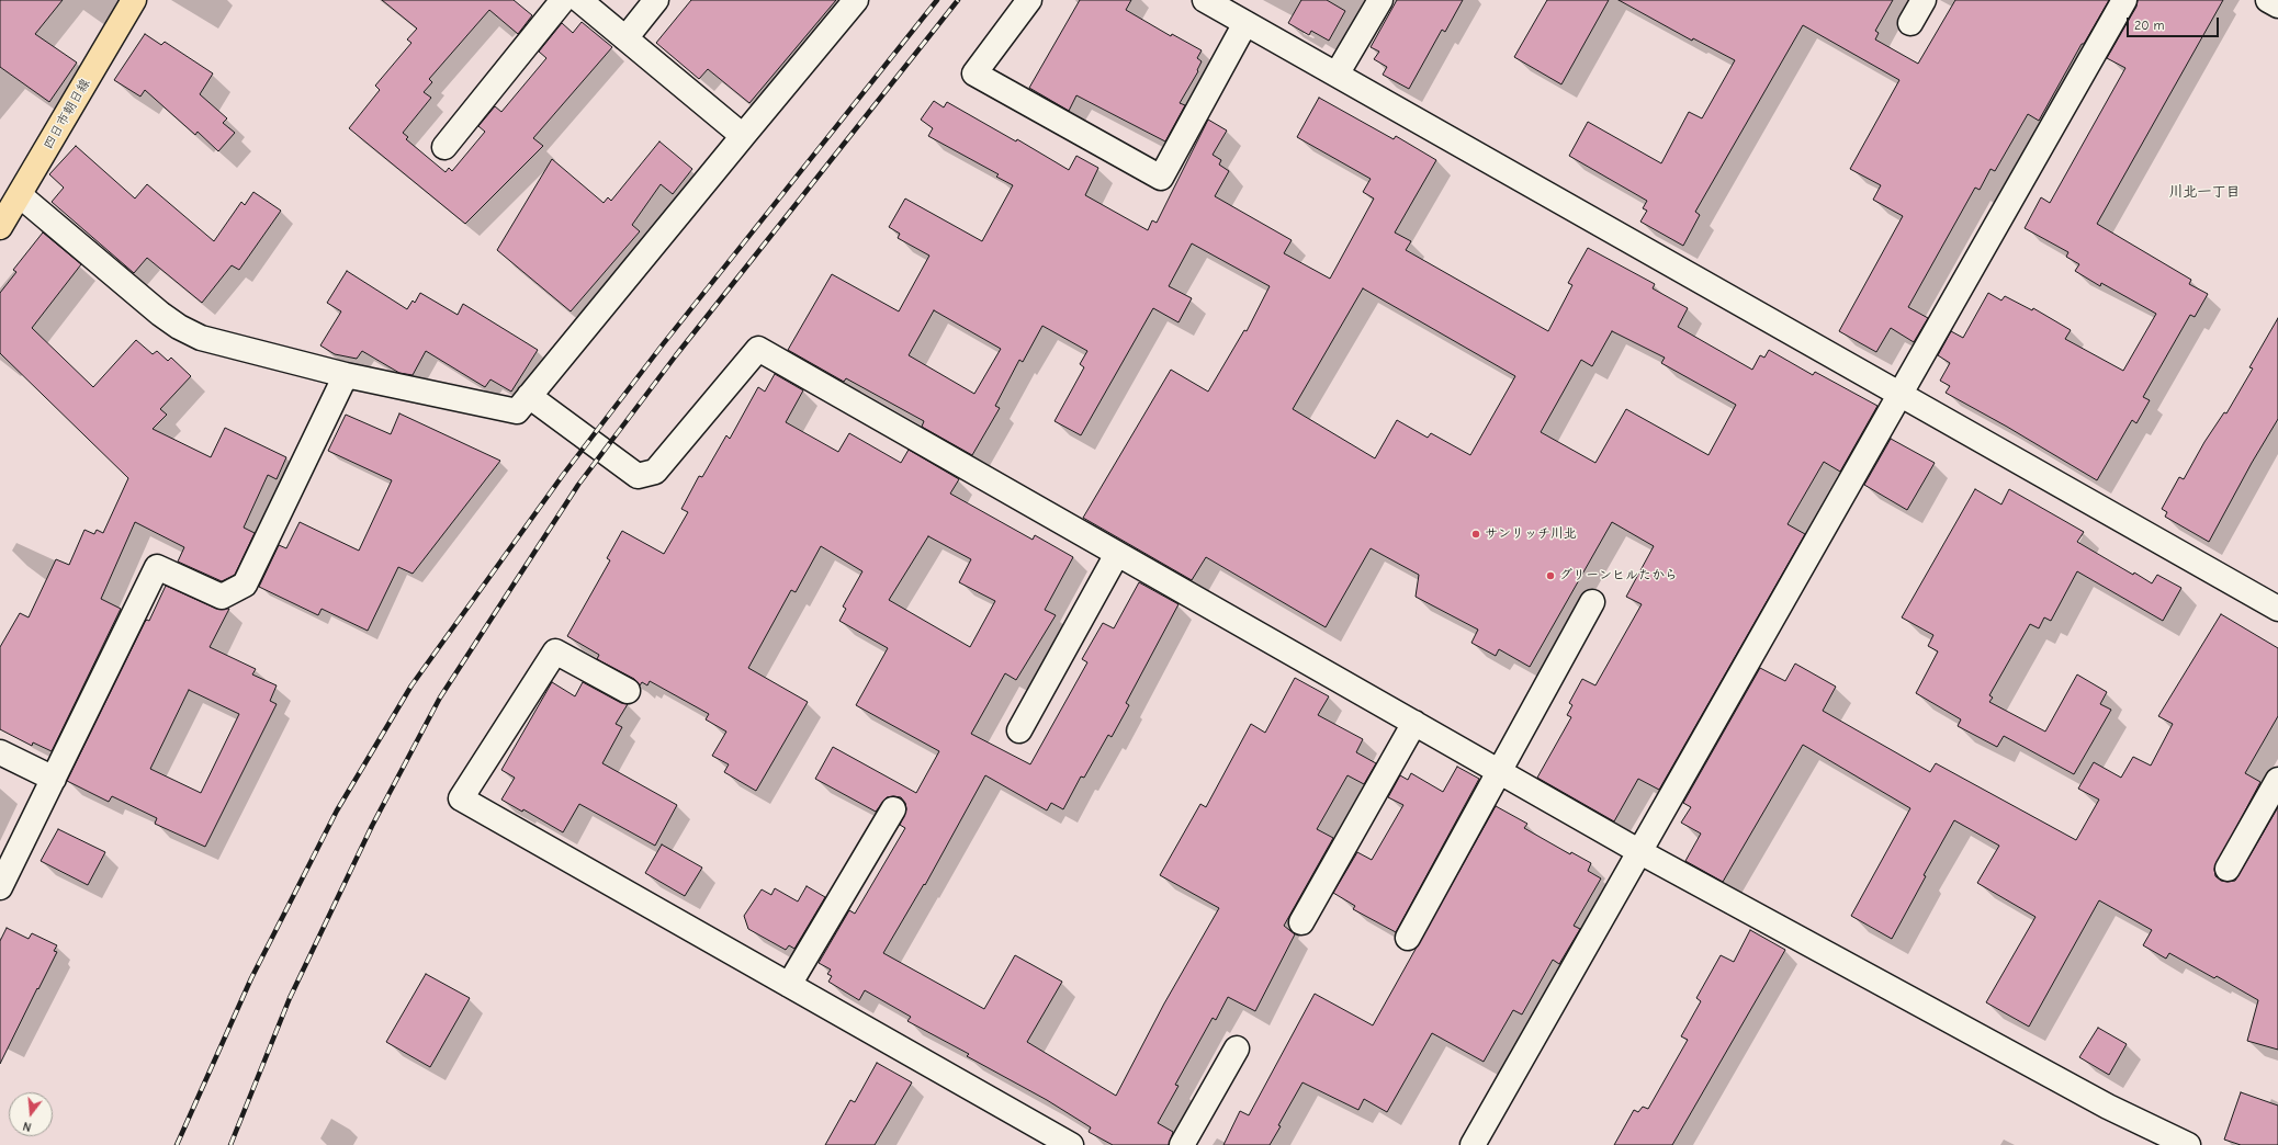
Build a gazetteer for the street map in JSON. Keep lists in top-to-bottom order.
{
  "streets": {
    "main road": ["四日市朝日線"]
  },
  "districts": ["川北一丁目"],
  "places": ["サンリッチ川北", "グリーンヒルたから"],
  "scale_bar": "20 m",
  "north": "bottom"
}
